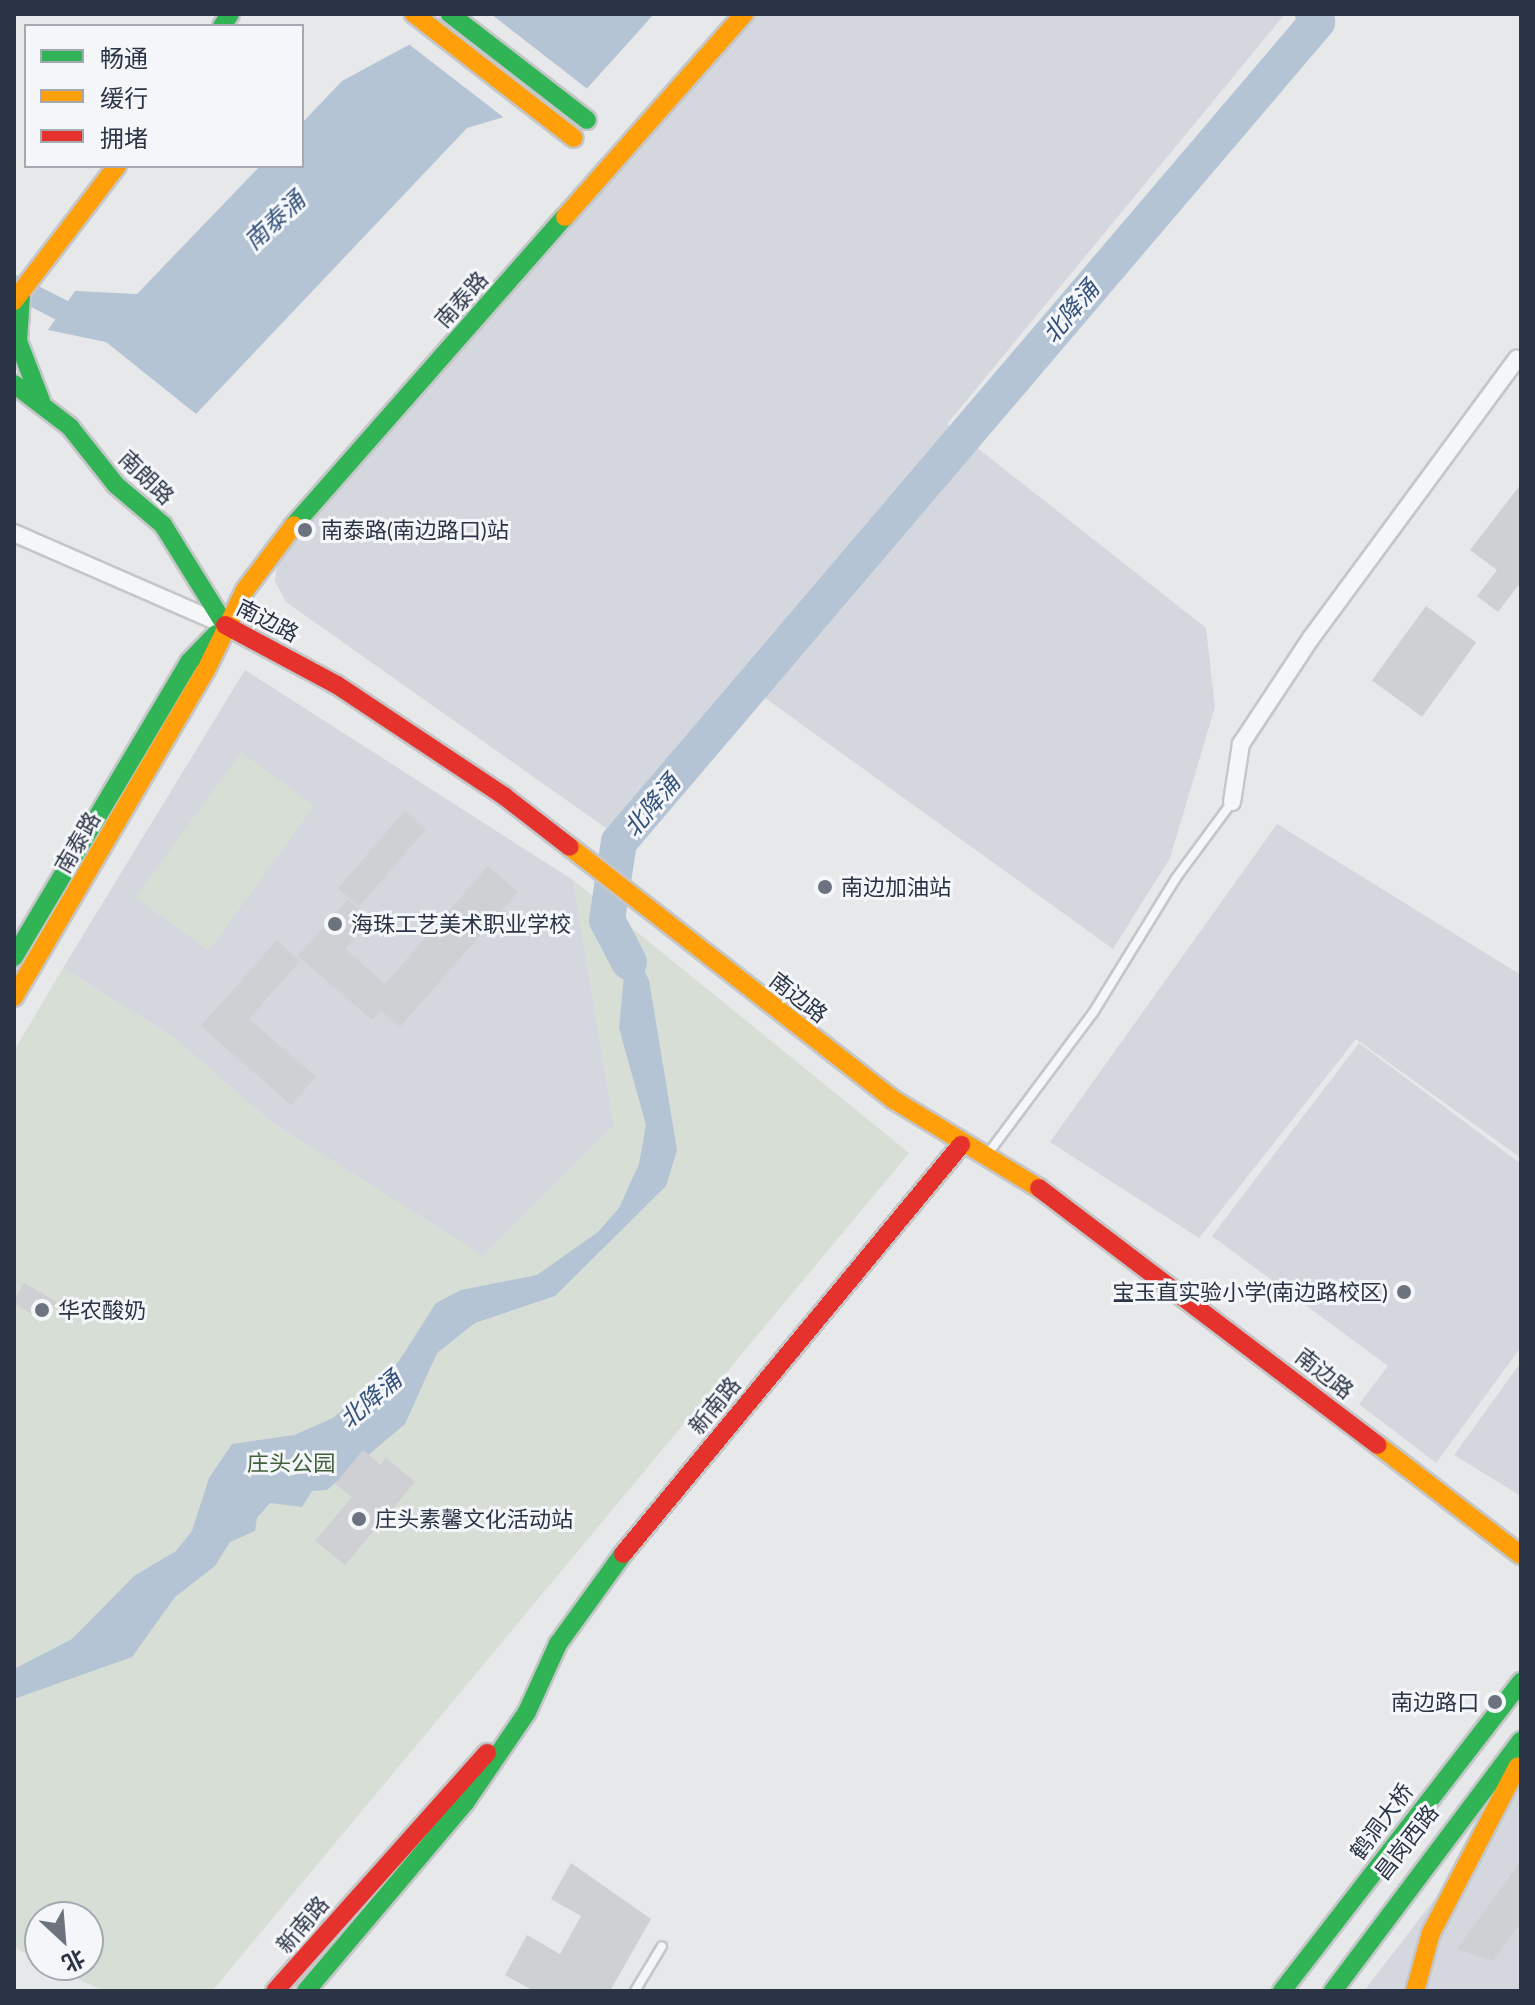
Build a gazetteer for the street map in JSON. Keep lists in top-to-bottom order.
{
  "streets": {
    "street": [
      "南泰路",
      "南朗路",
      "南边路",
      "新南路",
      "鹤洞大桥",
      "昌岗西路"
    ]
  },
  "crossings": [
    ["南泰路", "南朗路"],
    ["南泰路", "南边路"],
    ["南朗路", "南边路"],
    ["南边路", "新南路"]
  ],
  "water": ["南泰涌", "北降涌"],
  "parks": ["庄头公园"],
  "places": [
    "南泰路(南边路口)站",
    "南边加油站",
    "海珠工艺美术职业学校",
    "宝玉直实验小学(南边路校区)",
    "华农酸奶",
    "庄头素馨文化活动站",
    "南边路口"
  ],
  "legend": ["畅通", "缓行", "拥堵"],
  "north": "bottom right"
}
